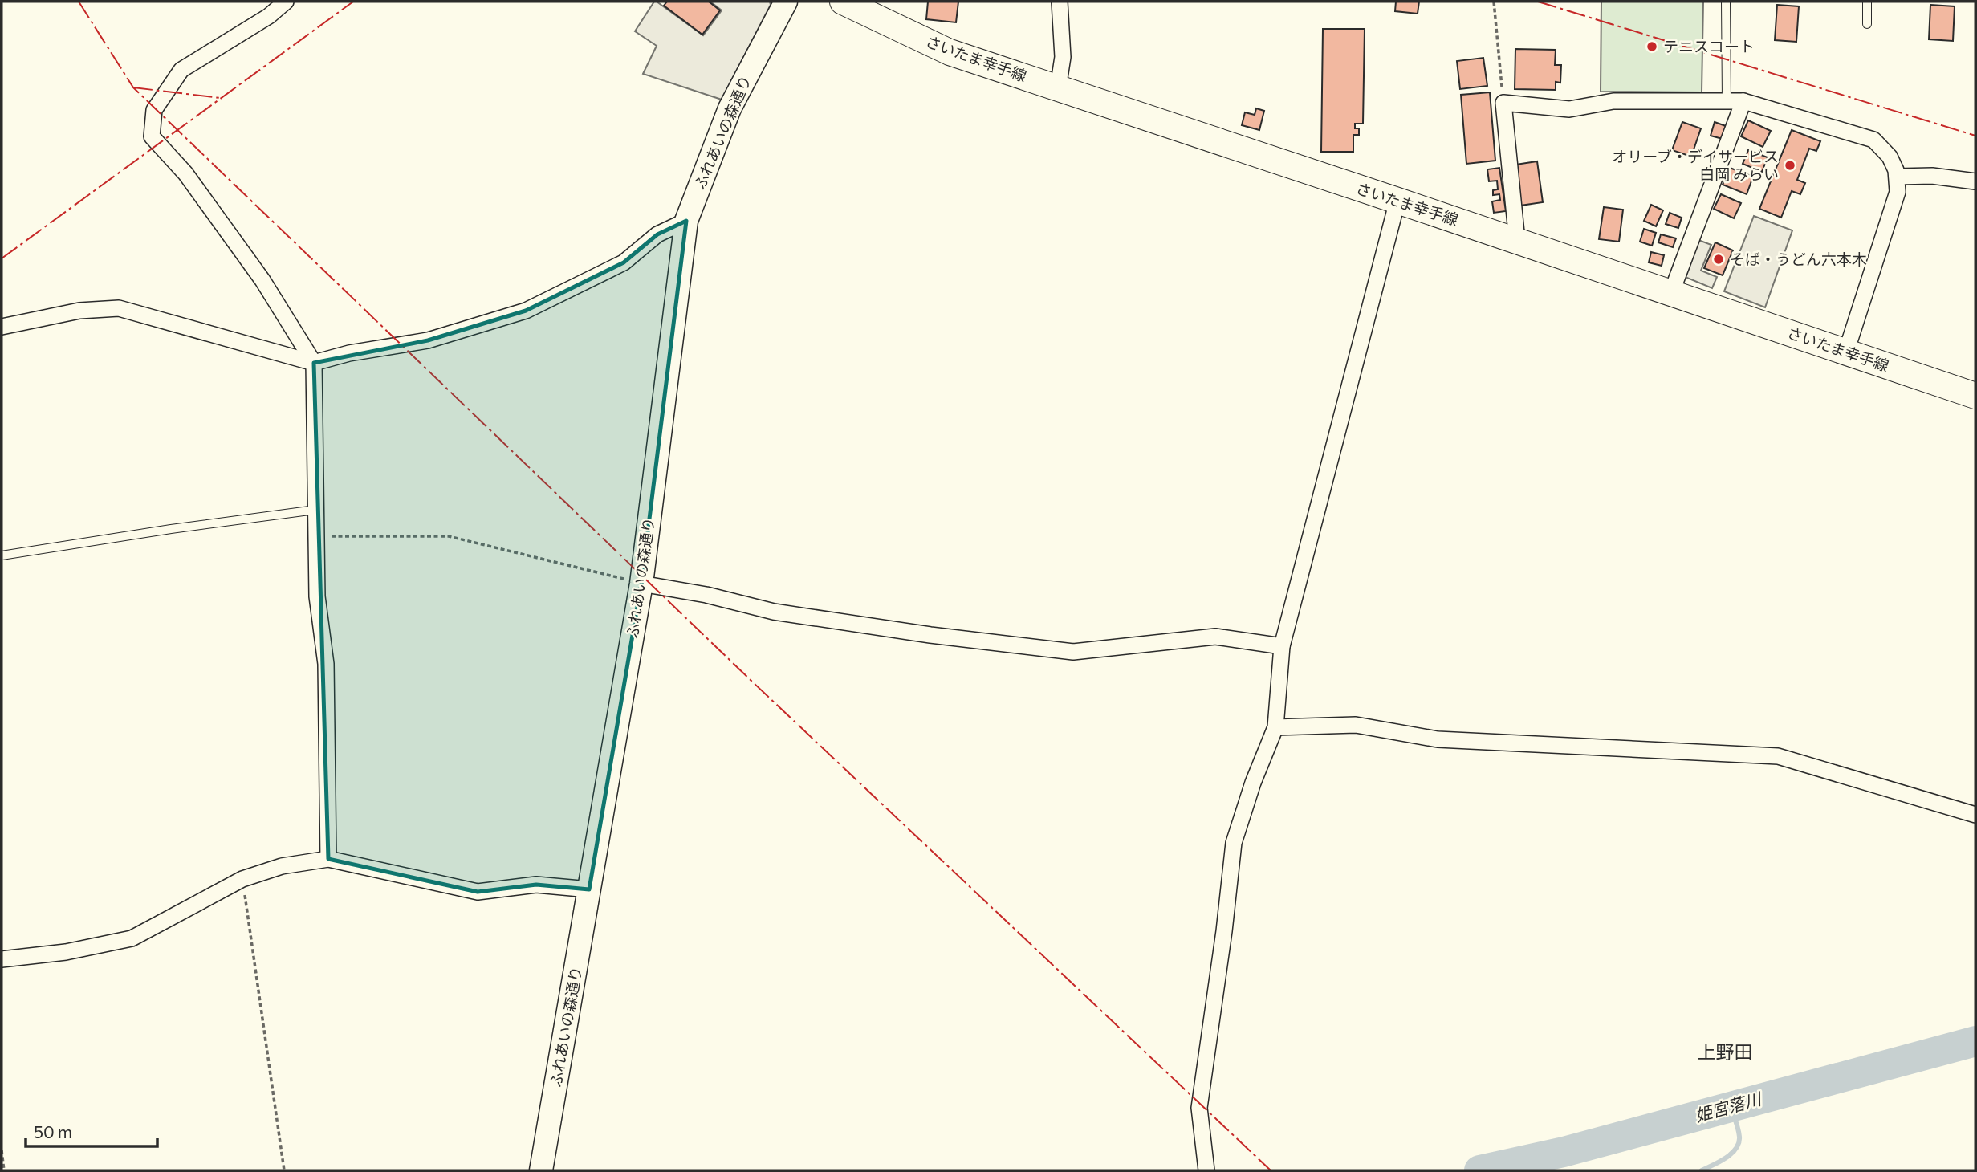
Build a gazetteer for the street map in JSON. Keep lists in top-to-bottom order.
{
  "streets": {
    "main road": ["さいたま幸手線"],
    "street": ["ふれあいの森通り"]
  },
  "districts": ["上野田"],
  "water": ["姫宮落川"],
  "places": ["テニスコート", "オリーブ・デイサービス 白岡 みらい", "そば・うどん六本木"],
  "scale_bar": "50 m"
}
